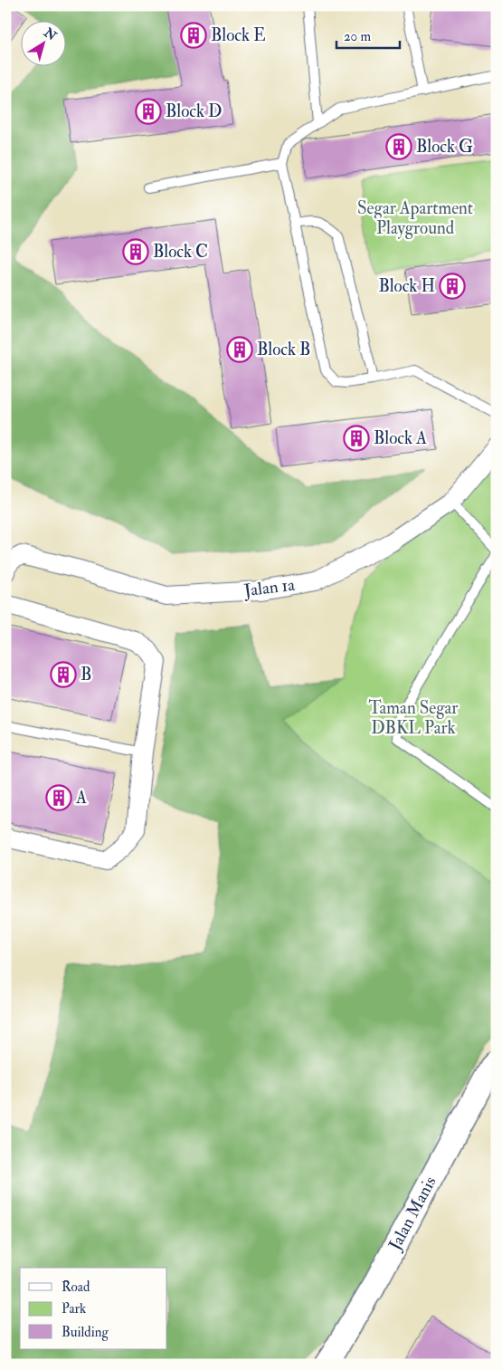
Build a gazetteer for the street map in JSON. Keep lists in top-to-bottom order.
{
  "streets": {
    "street": ["Jalan 1a", "Jalan Manis"]
  },
  "parks": ["Segar Apartment Playground", "Taman Segar DBKL Park"],
  "places": {
    "building": [
      "Block E",
      "Block D",
      "Block G",
      "Block C",
      "Block H",
      "Block B",
      "Block A",
      "B",
      "A"
    ]
  },
  "legend": ["Road", "Park", "Building"],
  "scale_bar": "20 m",
  "north": "top right"
}
